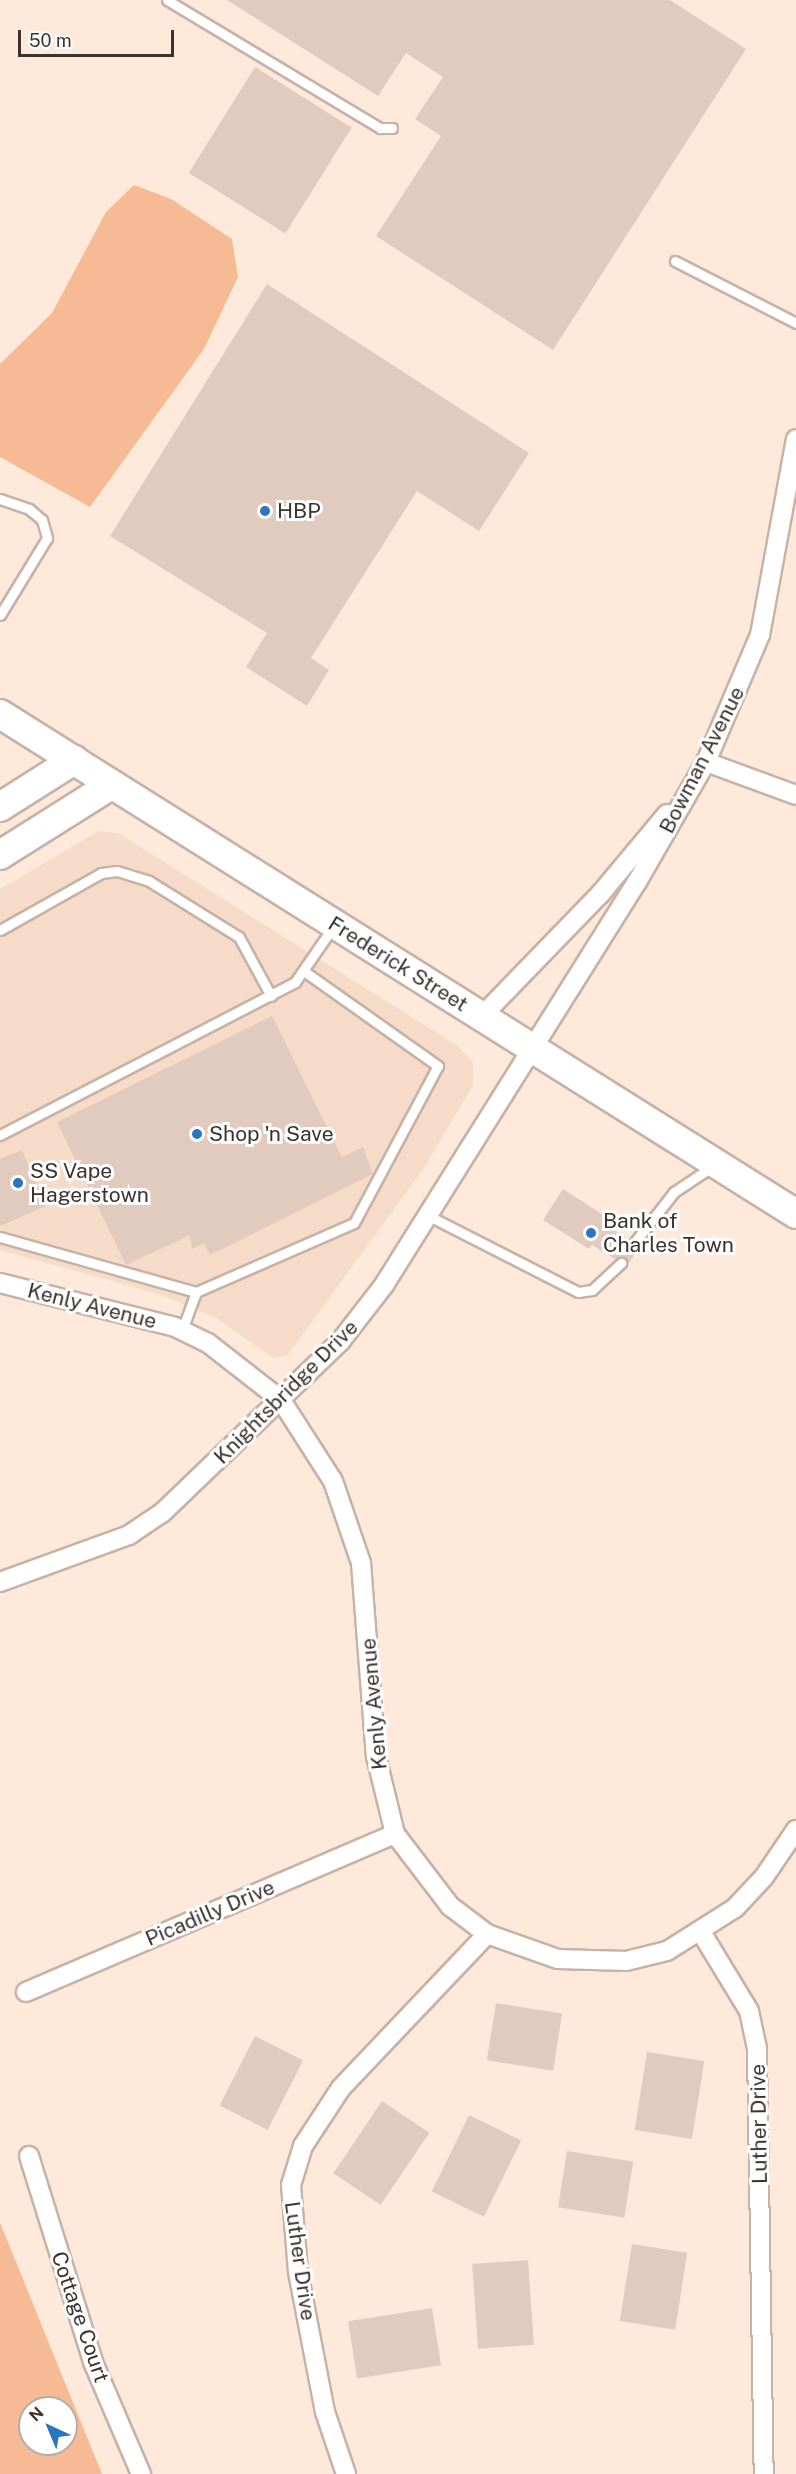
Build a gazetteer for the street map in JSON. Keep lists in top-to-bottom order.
{
  "streets": {
    "main road": ["Frederick Street"],
    "street": [
      "Bowman Avenue",
      "Kenly Avenue",
      "Knightsbridge Drive",
      "Picadilly Drive",
      "Luther Drive",
      "Cottage Court"
    ]
  },
  "crossings": [
    ["Bowman Avenue", "Frederick Street"],
    ["Bowman Avenue", "Knightsbridge Drive"],
    ["Frederick Street", "Knightsbridge Drive"],
    ["Kenly Avenue", "Knightsbridge Drive"],
    ["Kenly Avenue", "Picadilly Drive"],
    ["Kenly Avenue", "Luther Drive"]
  ],
  "places": [
    "HBP",
    "Shop 'n Save",
    "SS Vape Hagerstown",
    "Bank of Charles Town"
  ],
  "scale_bar": "50 m",
  "north": "top left"
}
